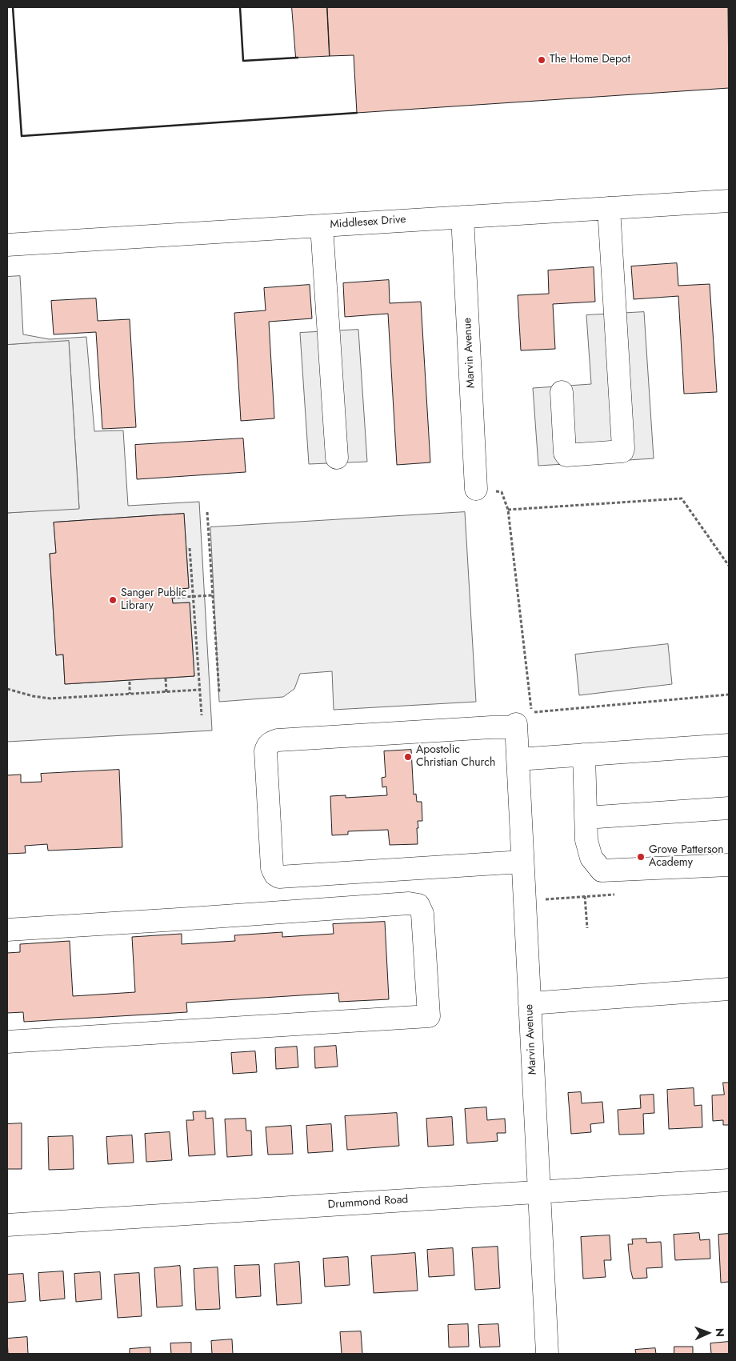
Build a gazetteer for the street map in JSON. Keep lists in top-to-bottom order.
{
  "streets": {
    "street": ["Middlesex Drive", "Marvin Avenue", "Drummond Road"]
  },
  "crossings": [
    ["Middlesex Drive", "Marvin Avenue"],
    ["Marvin Avenue", "Drummond Road"]
  ],
  "places": [
    "The Home Depot",
    "Sanger Public Library",
    "Apostolic Christian Church",
    "Grove Patterson Academy"
  ],
  "north": "right"
}
